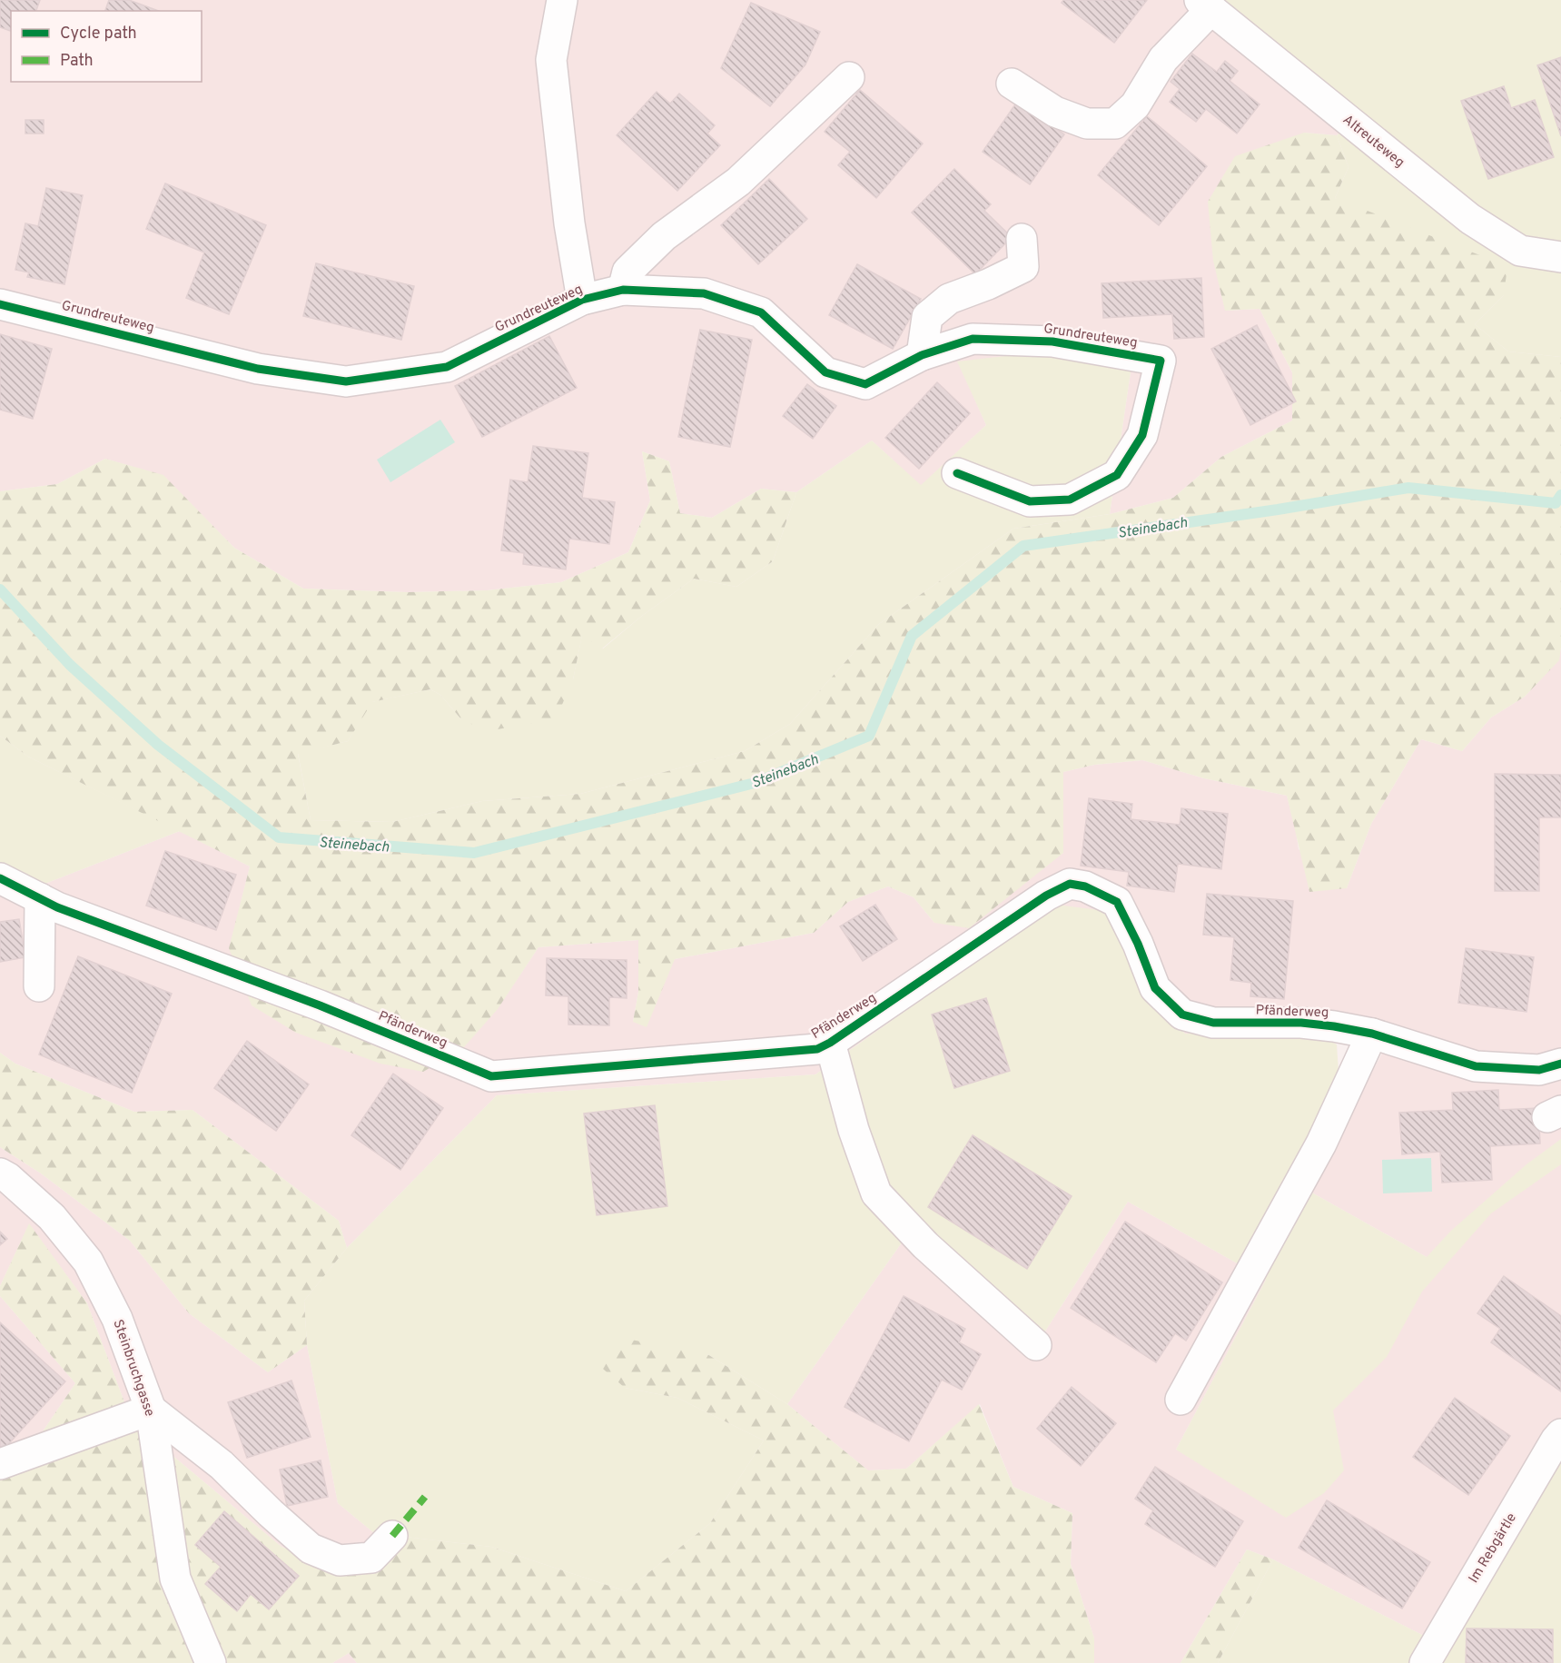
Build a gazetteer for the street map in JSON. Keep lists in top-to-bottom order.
{
  "streets": {
    "street": [
      "Altreuteweg",
      "Grundreuteweg",
      "Pfänderweg",
      "Steinbruchgasse",
      "Im Rebgärtle"
    ]
  },
  "water": ["Steinebach"],
  "legend": ["Cycle path", "Path"]
}
